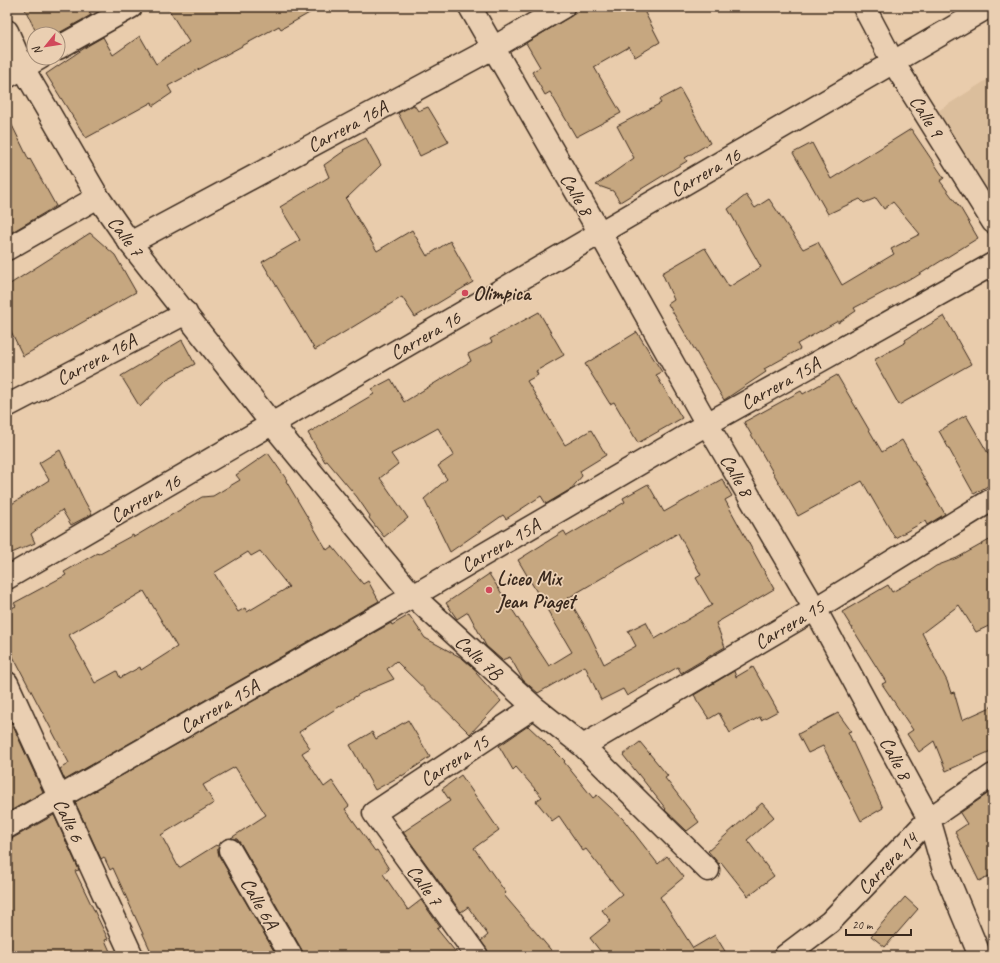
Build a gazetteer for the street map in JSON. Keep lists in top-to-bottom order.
{
  "streets": {
    "street": [
      "Calle 9",
      "Carrera 16A",
      "Carrera 16",
      "Calle 8",
      "Calle 7",
      "Carrera 15A",
      "Carrera 15",
      "Calle 7B",
      "Calle 6",
      "Carrera 14",
      "Calle 6A"
    ]
  },
  "crossings": [
    ["Calle 9", "Carrera 16"],
    ["Carrera 16A", "Calle 8"],
    ["Carrera 16A", "Calle 7"],
    ["Carrera 16", "Calle 8"],
    ["Carrera 16", "Calle 7"],
    ["Carrera 16", "Calle 7B"],
    ["Calle 8", "Carrera 15A"],
    ["Calle 8", "Carrera 15"],
    ["Calle 8", "Carrera 14"],
    ["Calle 7", "Carrera 15"],
    ["Calle 7", "Calle 7B"],
    ["Carrera 15A", "Calle 7B"],
    ["Carrera 15A", "Calle 6"],
    ["Carrera 15", "Calle 7B"]
  ],
  "places": ["Olimpica", "Liceo Mix Jean Piaget"],
  "scale_bar": "20 m",
  "north": "bottom left"
}
